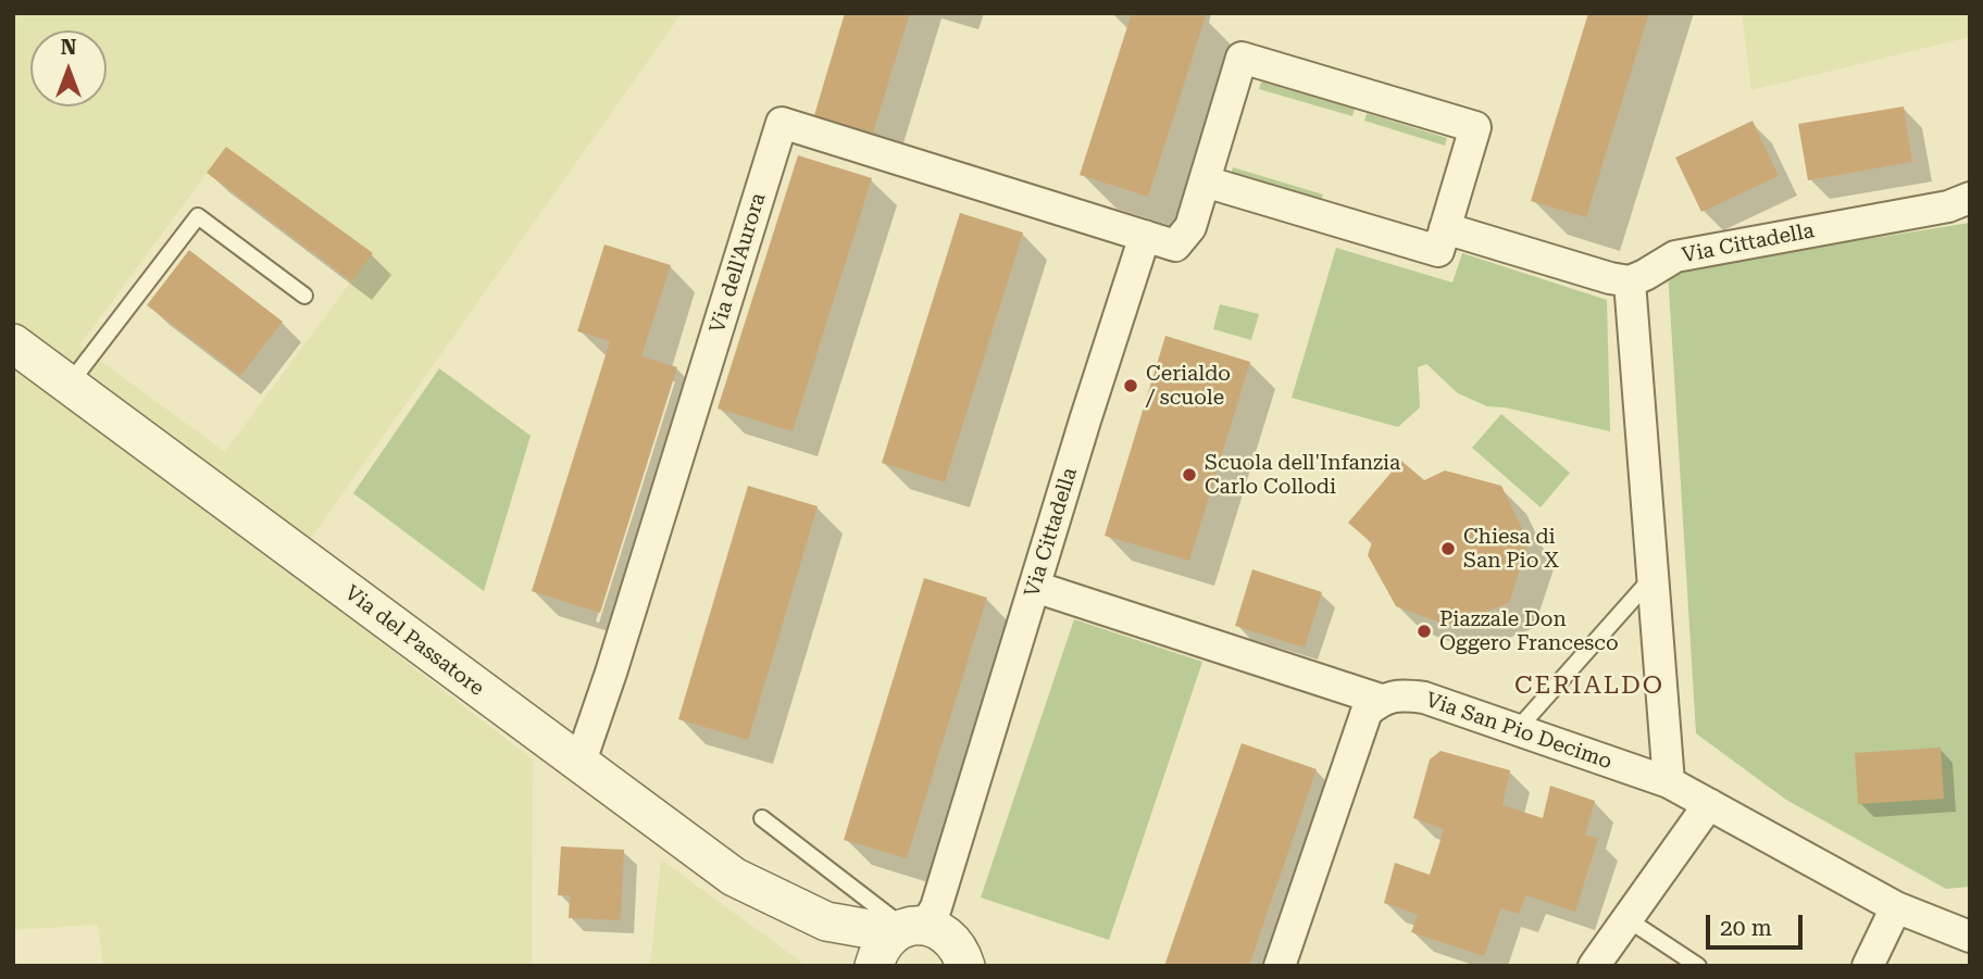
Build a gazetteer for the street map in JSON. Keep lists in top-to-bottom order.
{
  "streets": {
    "street": [
      "Via Cittadella",
      "Via dell'Aurora",
      "Via del Passatore",
      "Via San Pio Decimo"
    ]
  },
  "crossings": [
    ["Via Cittadella", "Via dell'Aurora"],
    ["Via Cittadella", "Via del Passatore"],
    ["Via dell'Aurora", "Via del Passatore"]
  ],
  "districts": ["CERIALDO"],
  "places": [
    "Cerialdo / scuole",
    "Scuola dell'Infanzia Carlo Collodi",
    "Chiesa di San Pio X",
    "Piazzale Don Oggero Francesco"
  ],
  "scale_bar": "20 m",
  "north": "top"
}
